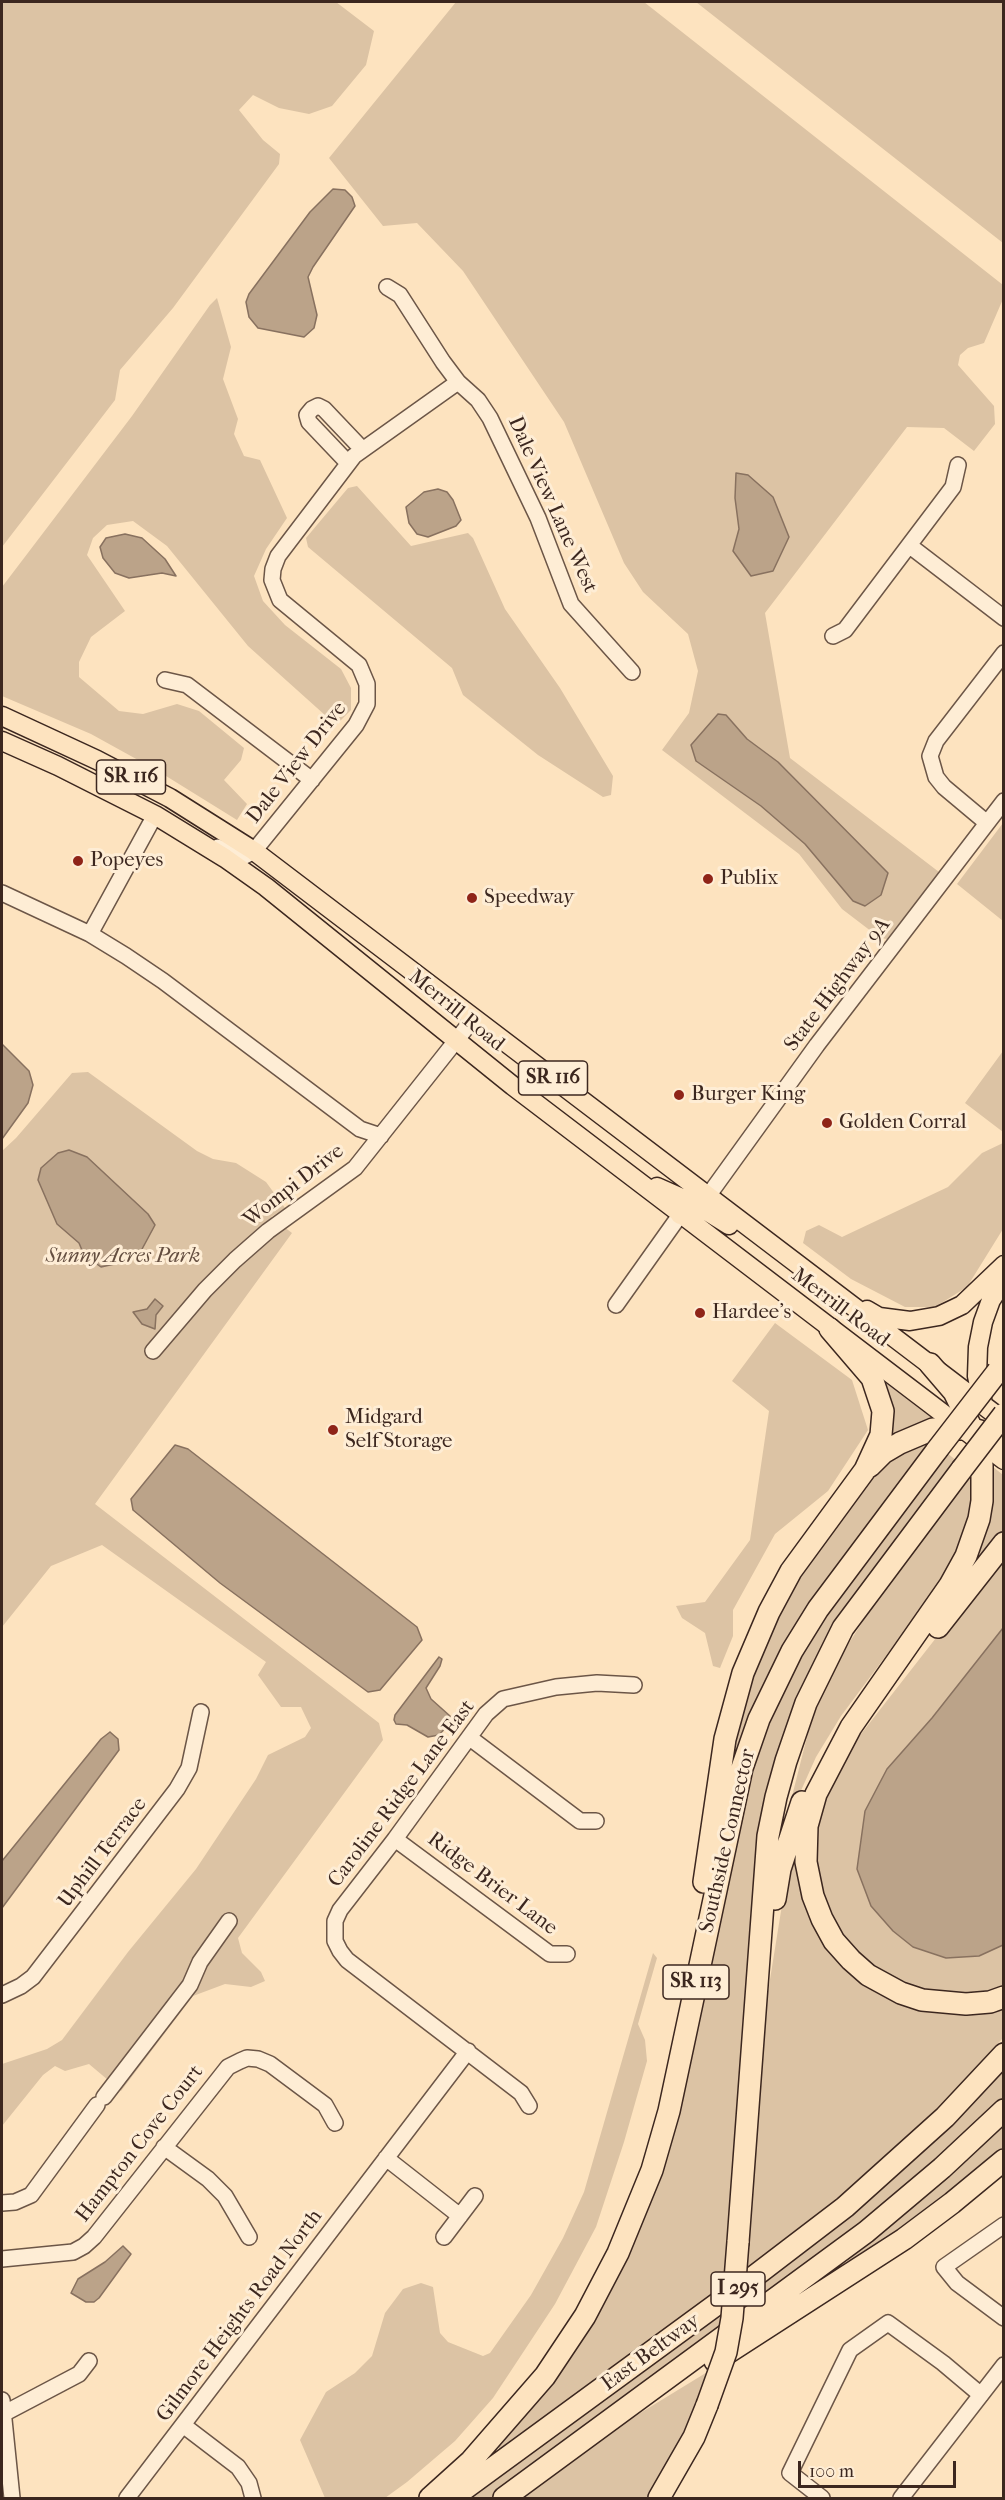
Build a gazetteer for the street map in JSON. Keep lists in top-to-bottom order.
{
  "streets": {
    "highway": [
      "Southside Connector",
      "SR 113",
      "I 295",
      "East Beltway"
    ],
    "main road": ["SR 116", "Merrill Road"],
    "street": [
      "Dale View Lane West",
      "Dale View Drive",
      "State Highway 9A",
      "Wompi Drive",
      "Caroline Ridge Lane East",
      "Uphill Terrace",
      "Ridge Brier Lane",
      "Hampton Cove Court",
      "Gilmore Heights Road North"
    ]
  },
  "crossings": [
    ["Dale View Lane West", "Dale View Drive"],
    ["Dale View Drive", "Merrill Road"],
    ["State Highway 9A", "Merrill Road"],
    ["Merrill Road", "Wompi Drive"],
    ["Merrill Road", "Southside Connector"],
    ["Caroline Ridge Lane East", "Ridge Brier Lane"],
    ["Caroline Ridge Lane East", "Gilmore Heights Road North"]
  ],
  "parks": ["Sunny Acres Park"],
  "places": [
    "Popeyes",
    "Publix",
    "Speedway",
    "Burger King",
    "Golden Corral",
    "Hardee's",
    "Midgard Self Storage"
  ],
  "scale_bar": "100 m"
}
